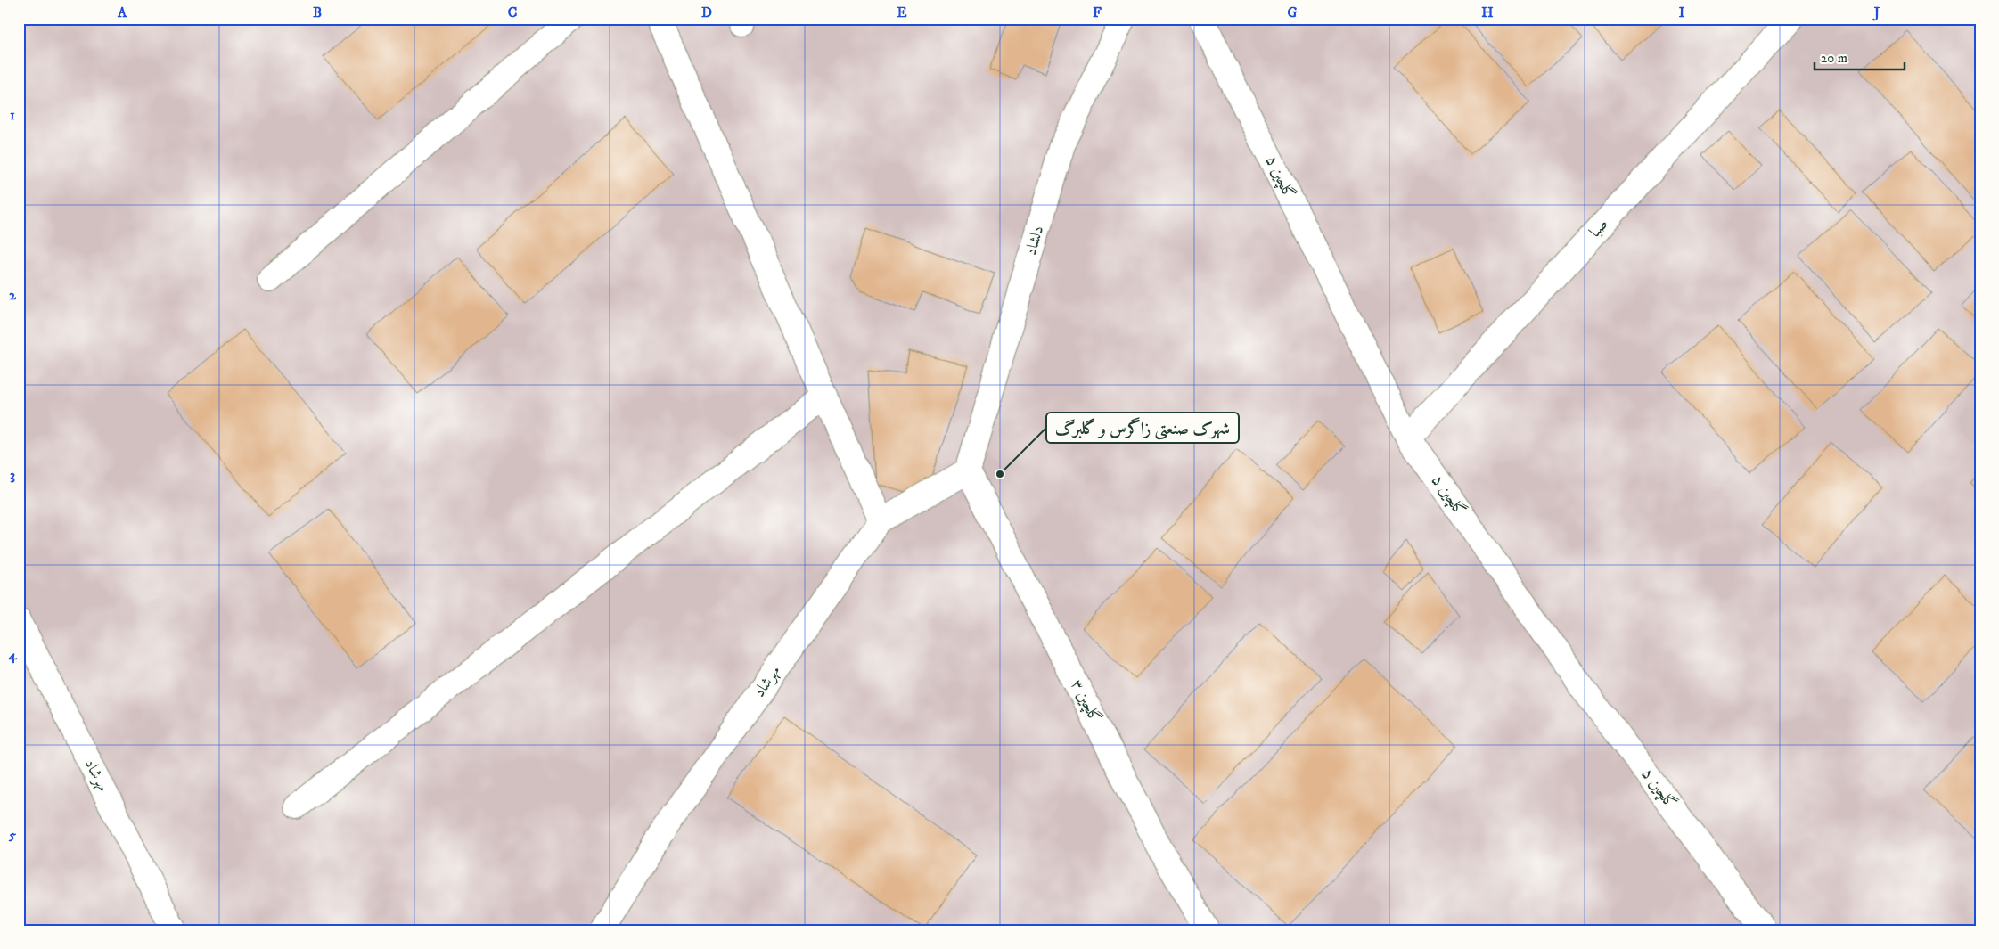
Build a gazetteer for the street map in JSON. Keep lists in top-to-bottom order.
{
  "streets": {
    "street": [
      "گلچین ۵",
      "صبا",
      "دلشاد",
      "مهرشاد",
      "گلچین ۳"
    ]
  },
  "crossings": [
    ["گلچین ۵", "صبا"],
    ["دلشاد", "مهرشاد"],
    ["دلشاد", "گلچین ۳"],
    ["مهرشاد", "گلچین ۳"]
  ],
  "places": ["شهرک صنعتی زاگرس و گلبرگ"],
  "scale_bar": "20 m",
  "grid": {
    "columns": [
      "A",
      "B",
      "C",
      "D",
      "E",
      "F",
      "G",
      "H",
      "I",
      "J"
    ],
    "rows": [
      "1",
      "2",
      "3",
      "4",
      "5"
    ]
  }
}
